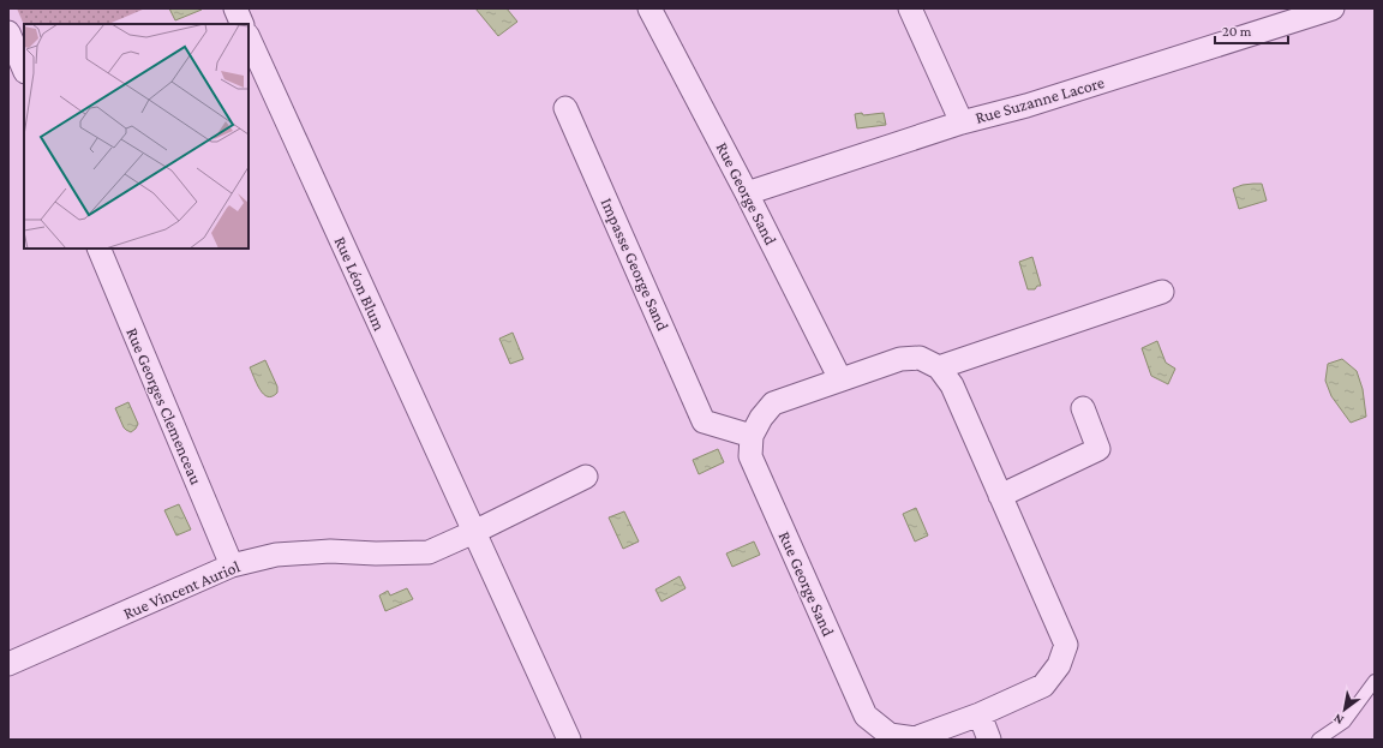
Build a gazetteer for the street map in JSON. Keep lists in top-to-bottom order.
{
  "streets": {
    "street": [
      "Rue Suzanne Lacore",
      "Rue George Sand",
      "Impasse George Sand",
      "Rue Léon Blum",
      "Rue Georges Clemenceau",
      "Rue Vincent Auriol"
    ]
  },
  "crossings": [
    ["Rue Suzanne Lacore", "Rue George Sand"],
    ["Rue George Sand", "Impasse George Sand"],
    ["Rue Léon Blum", "Rue Vincent Auriol"],
    ["Rue Georges Clemenceau", "Rue Vincent Auriol"]
  ],
  "scale_bar": "20 m",
  "north": "bottom left"
}
